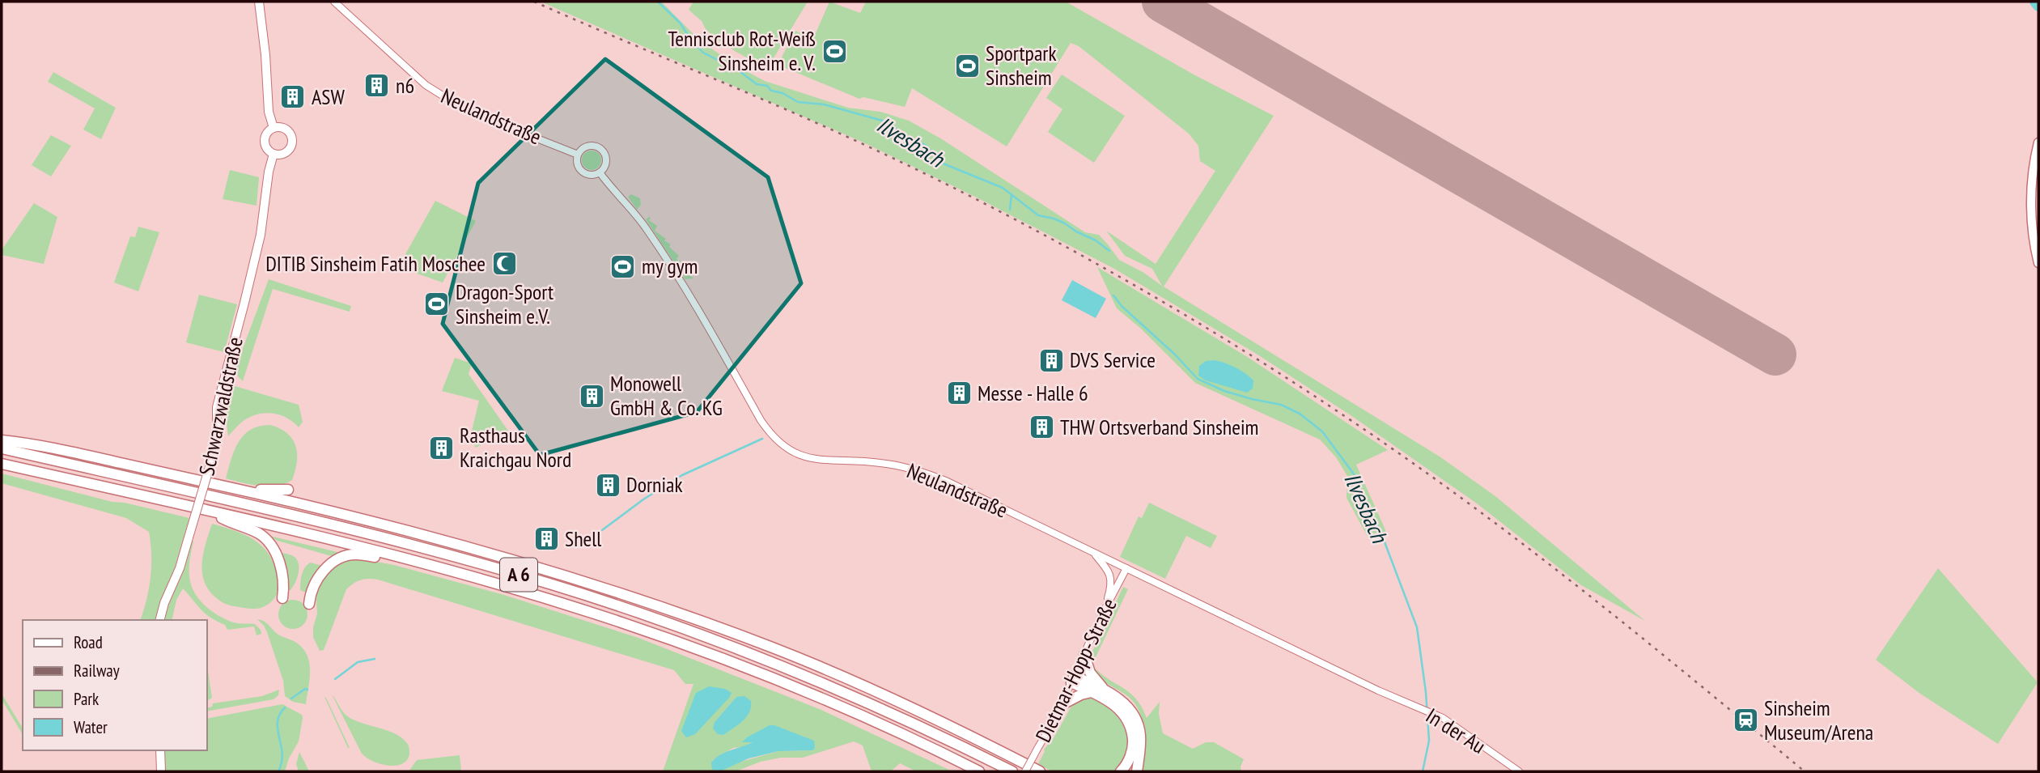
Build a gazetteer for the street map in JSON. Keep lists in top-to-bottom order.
{
  "streets": {
    "highway": ["A 6"],
    "main road": ["Schwarzwaldstraße"],
    "street": ["Neulandstraße", "Dietmar-Hopp-Straße", "In der Au"]
  },
  "crossings": [
    ["Neulandstraße", "Dietmar-Hopp-Straße"],
    ["Neulandstraße", "In der Au"]
  ],
  "water": ["Ilvesbach"],
  "places": {
    "sports": [
      "Tennisclub Rot-Weiß Sinsheim e. V.",
      "Sportpark Sinsheim",
      "my gym",
      "Dragon-Sport Sinsheim e.V."
    ],
    "building": [
      "n6",
      "ASW",
      "DVS Service",
      "Messe - Halle 6",
      "Monowell GmbH & Co. KG",
      "THW Ortsverband Sinsheim",
      "Rasthaus Kraichgau Nord",
      "Dorniak",
      "Shell"
    ],
    "mosque": ["DITIB Sinsheim Fatih Moschee"],
    "station": ["Sinsheim Museum/Arena"]
  },
  "legend": [
    "Road",
    "Railway",
    "Park",
    "Water"
  ]
}
